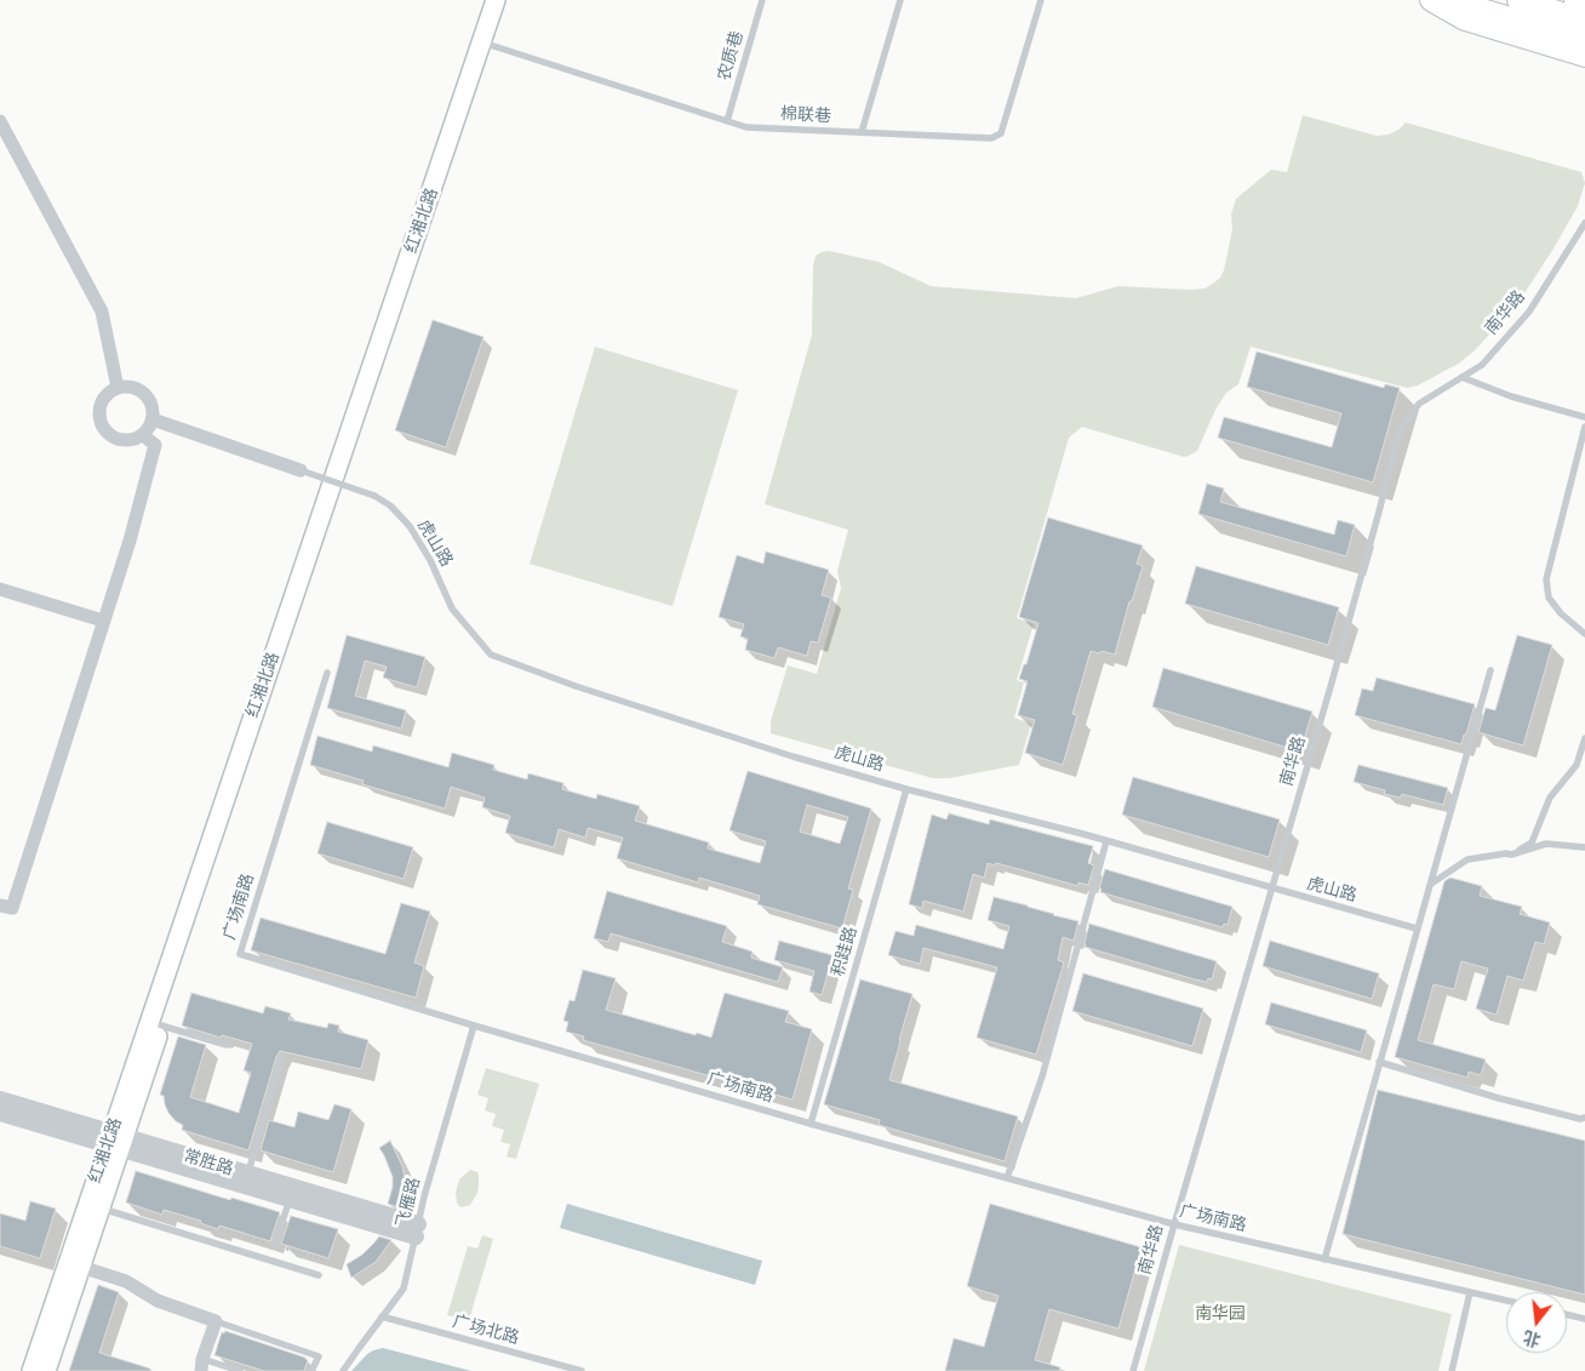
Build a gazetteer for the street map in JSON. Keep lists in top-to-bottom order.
{
  "streets": {
    "main road": ["红湘北路"],
    "street": ["常胜路"],
    "lane": [
      "农质巷",
      "棉联巷",
      "南华路",
      "虎山路",
      "广场南路",
      "积跬路",
      "飞雁路",
      "广场北路"
    ]
  },
  "crossings": [
    ["农质巷", "棉联巷"],
    ["棉联巷", "红湘北路"],
    ["红湘北路", "常胜路"],
    ["南华路", "虎山路"],
    ["南华路", "广场南路"],
    ["虎山路", "积跬路"],
    ["广场南路", "积跬路"],
    ["广场南路", "飞雁路"],
    ["常胜路", "飞雁路"],
    ["飞雁路", "广场北路"]
  ],
  "parks": ["南华园"],
  "north": "bottom"
}
